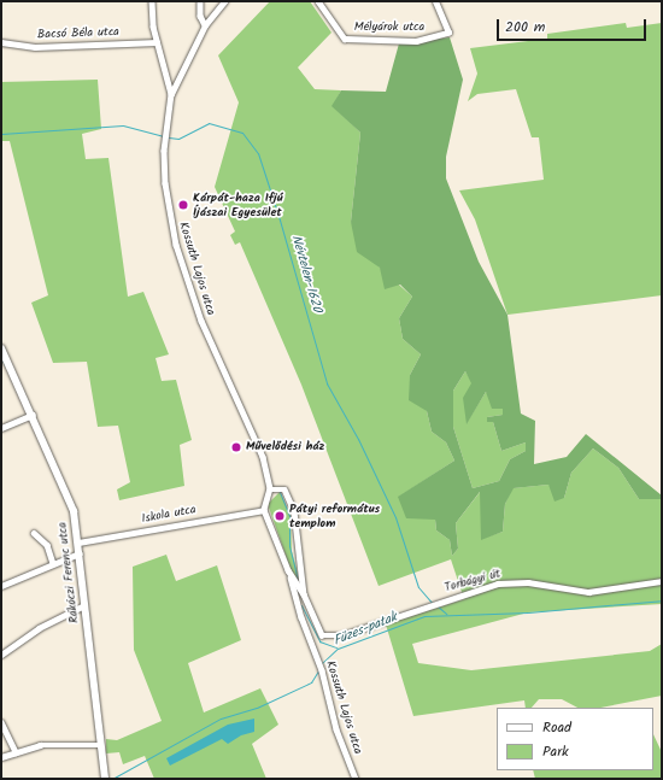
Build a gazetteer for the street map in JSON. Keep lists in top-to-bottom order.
{
  "streets": {
    "main road": ["Rákóczi Ferenc utca"],
    "street": [
      "Mélyárok utca",
      "Bacsó Béla utca",
      "Kossuth Lajos utca",
      "Iskola utca",
      "Torbágyi út"
    ]
  },
  "crossings": [
    ["Bacsó Béla utca", "Kossuth Lajos utca"],
    ["Kossuth Lajos utca", "Iskola utca"],
    ["Kossuth Lajos utca", "Torbágyi út"],
    ["Iskola utca", "Rákóczi Ferenc utca"]
  ],
  "water": ["Névtelen-1620", "Füzes-patak"],
  "places": ["Kárpát-haza Ifjú Íjászai Egyesület", "Művelődési ház", "Pátyi református templom"],
  "legend": ["Road", "Park"],
  "scale_bar": "200 m"
}
